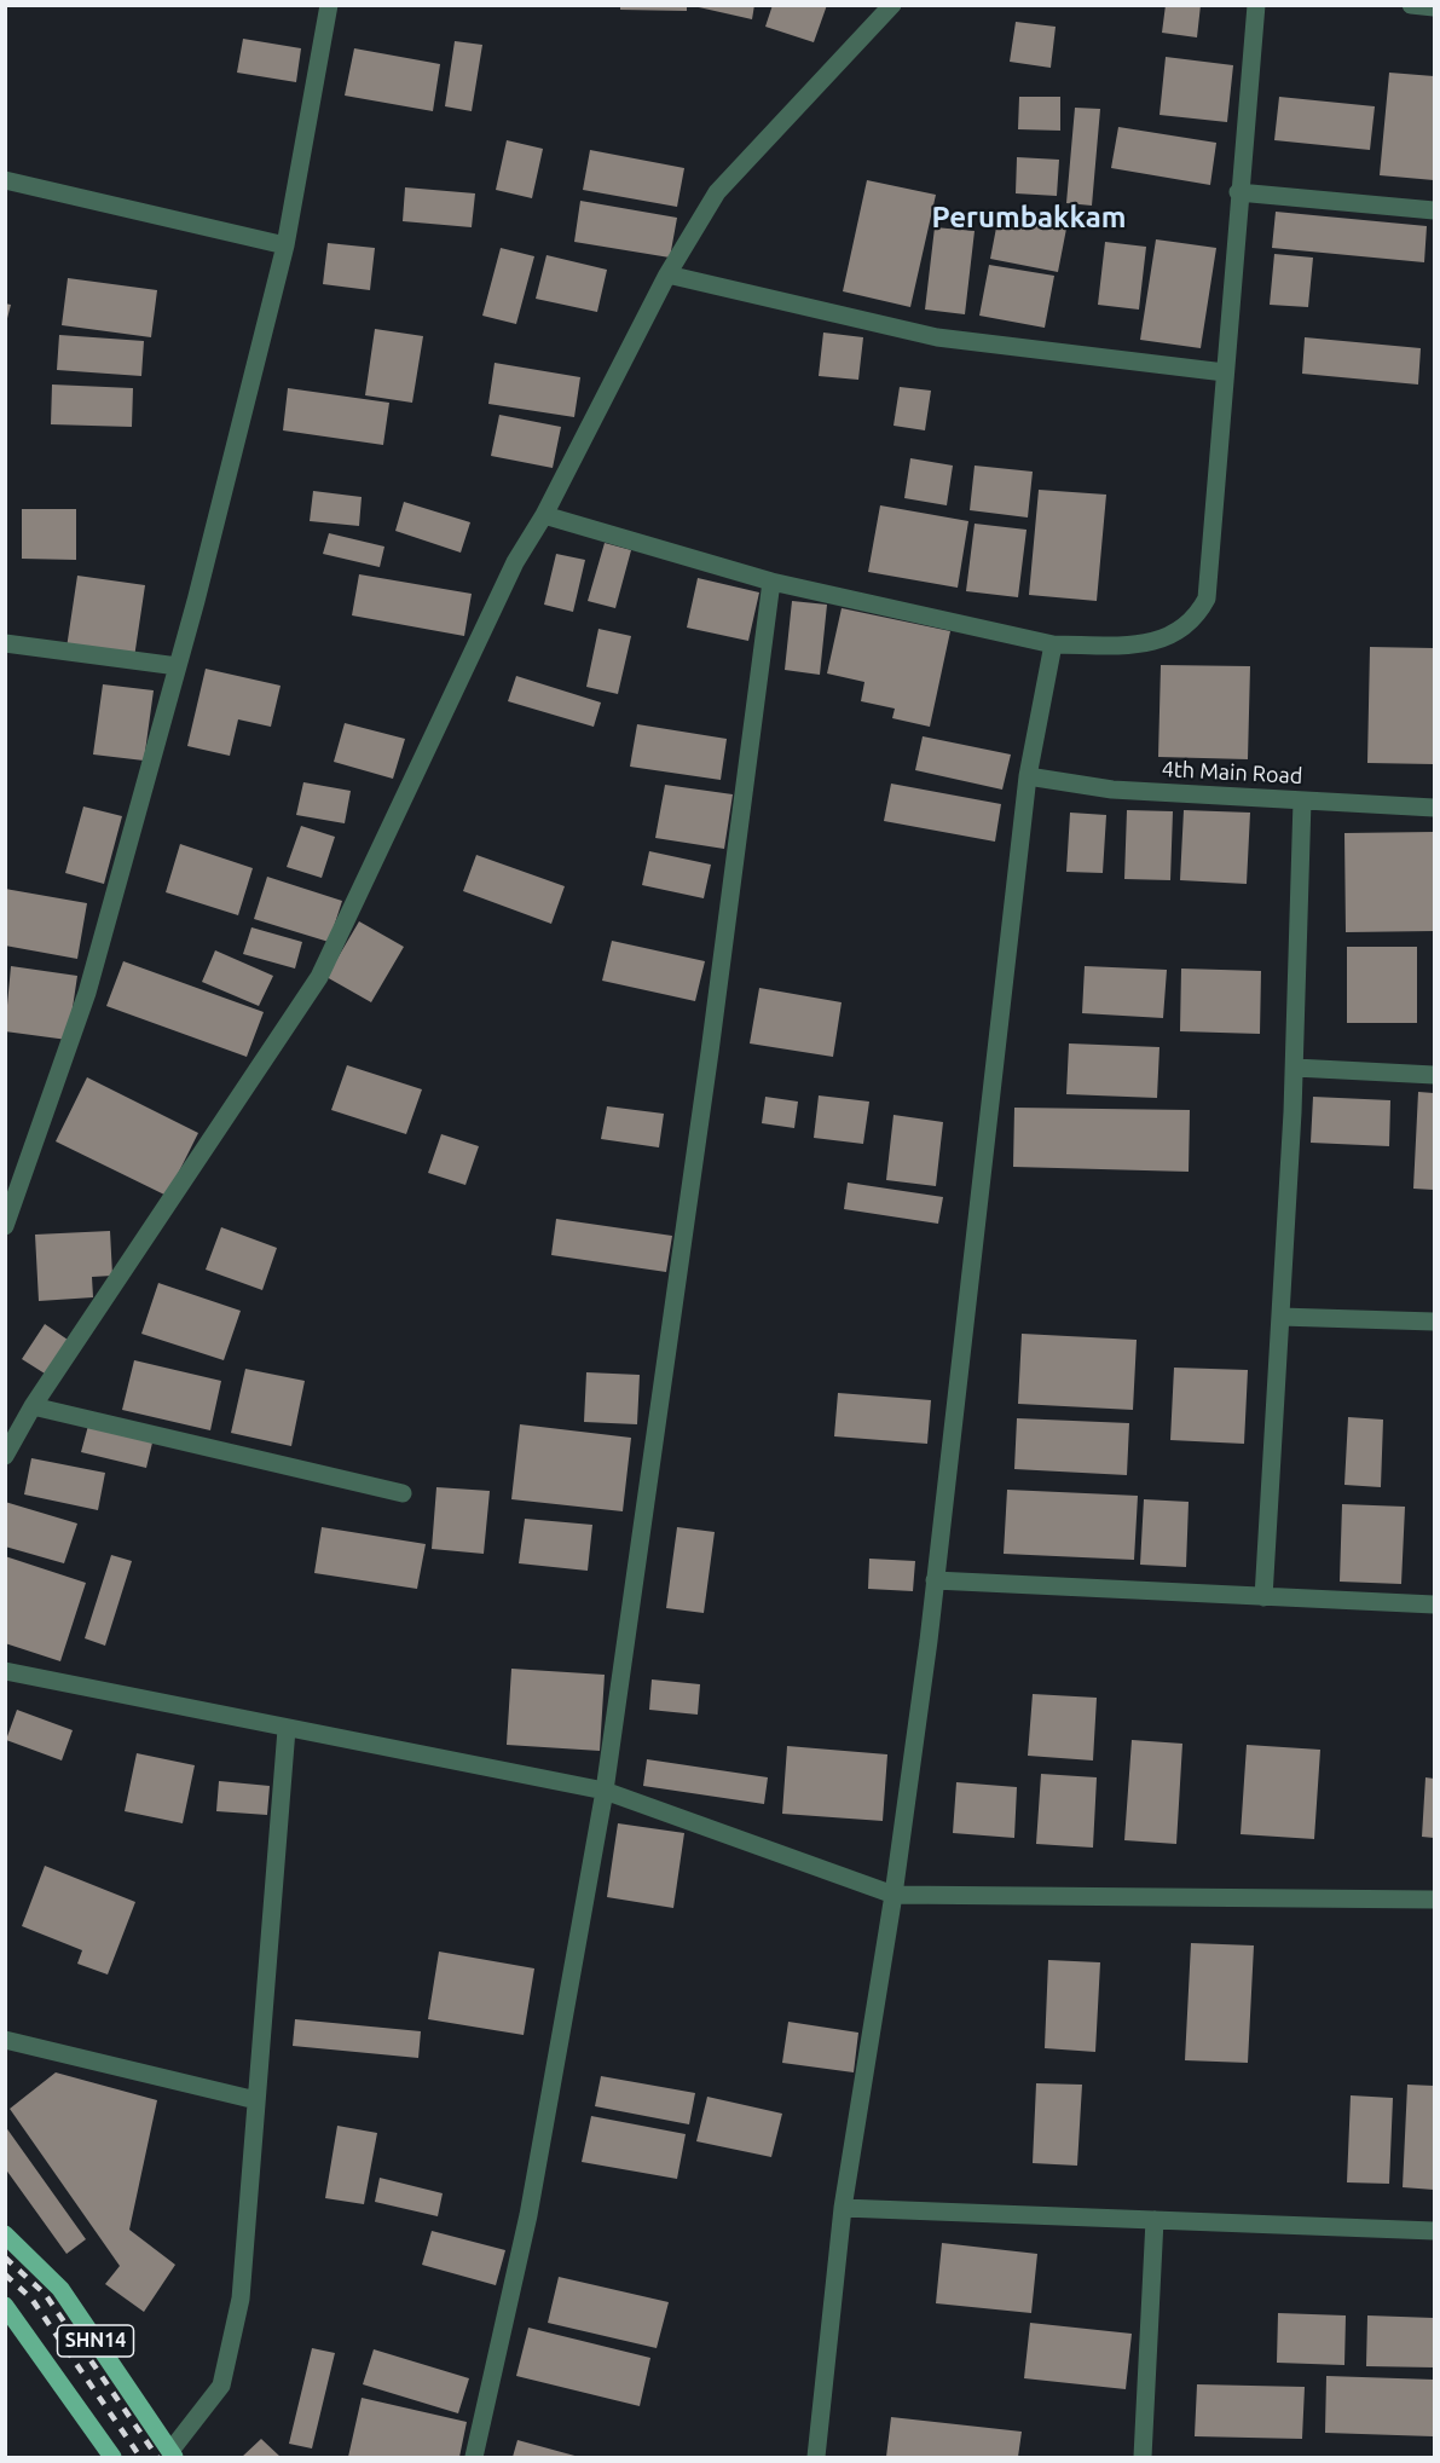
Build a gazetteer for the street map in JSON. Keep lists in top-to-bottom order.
{
  "streets": {
    "main road": ["SHN14"],
    "street": ["4th Main Road"]
  },
  "districts": ["Perumbakkam"]
}
